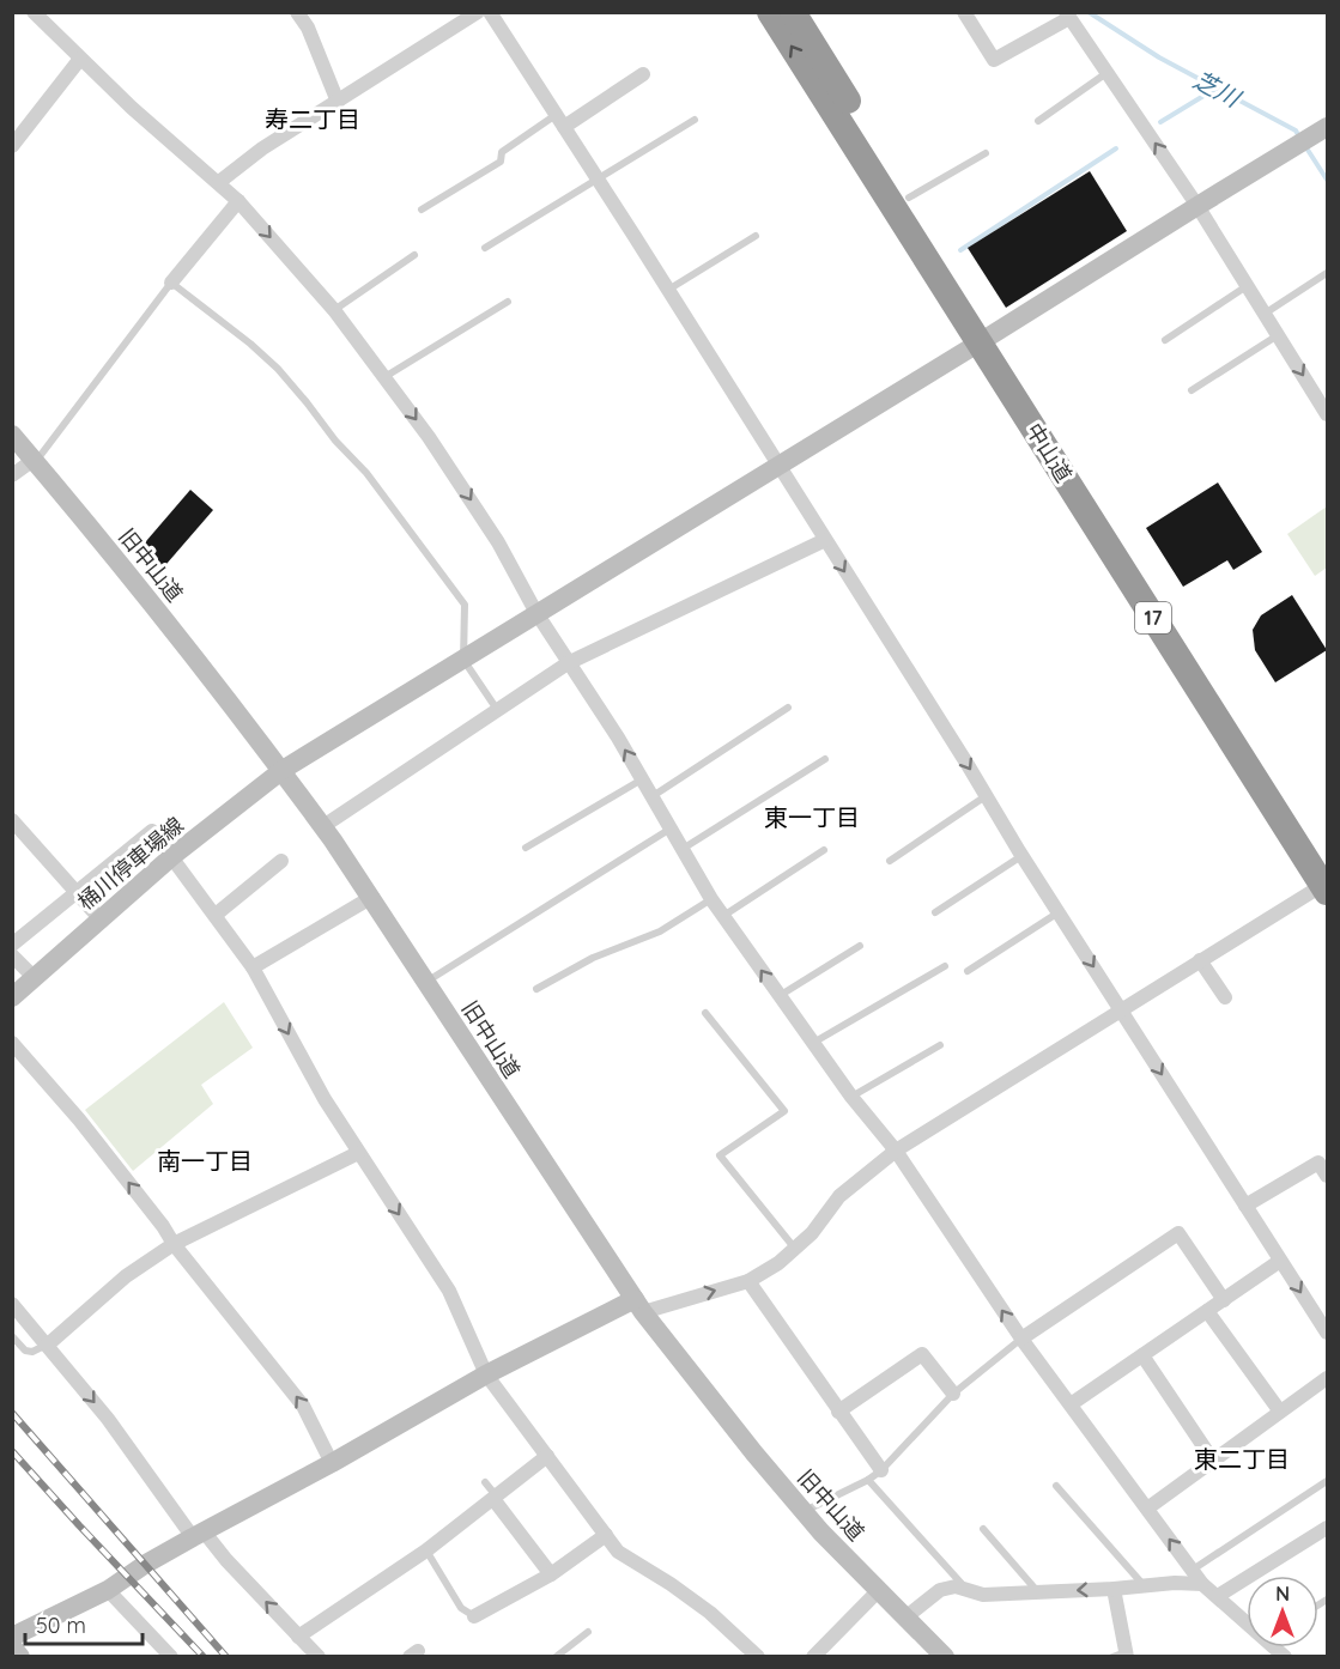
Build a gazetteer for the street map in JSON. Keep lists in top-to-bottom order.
{
  "streets": {
    "highway": ["中山道", "17"],
    "street": ["旧中山道", "桶川停車場線"]
  },
  "crossings": [
    ["中山道", "桶川停車場線"],
    ["旧中山道", "桶川停車場線"]
  ],
  "districts": [
    "寿二丁目",
    "東一丁目",
    "南一丁目",
    "東二丁目"
  ],
  "water": ["芝川"],
  "scale_bar": "50 m",
  "north": "top"
}
